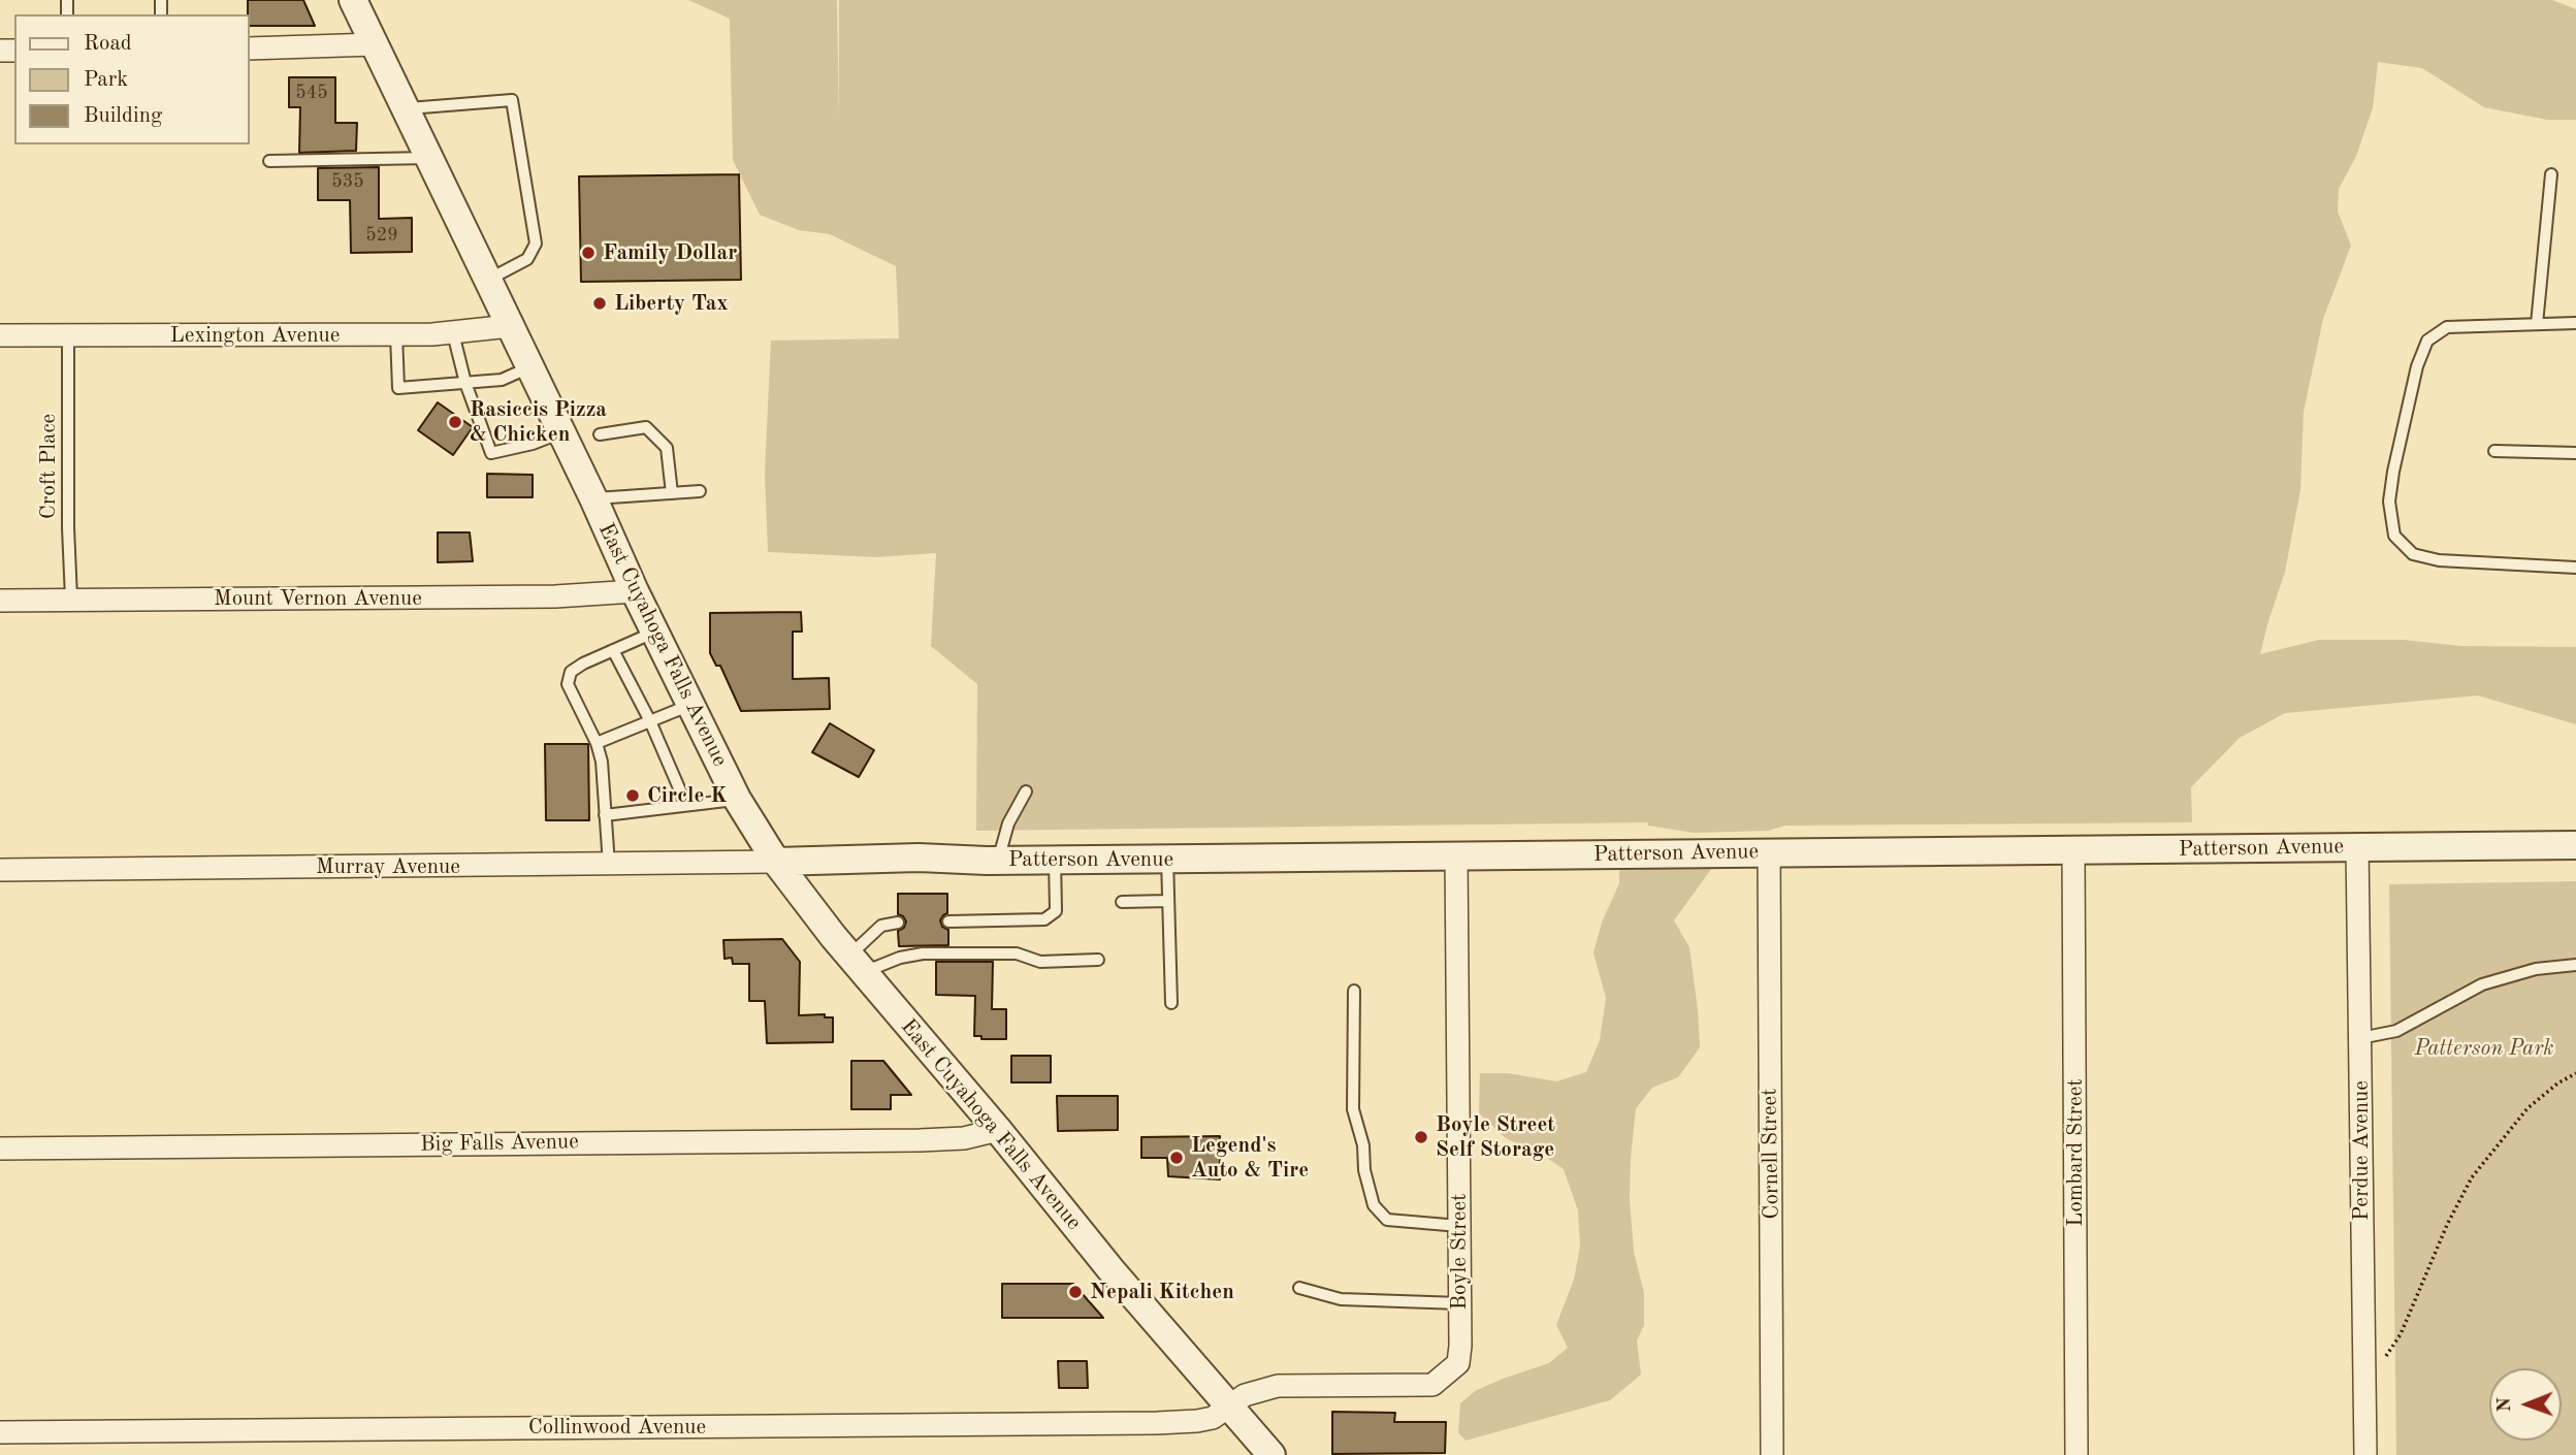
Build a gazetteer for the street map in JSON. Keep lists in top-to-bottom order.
{
  "streets": {
    "street": [
      "Lexington Avenue",
      "Mount Vernon Avenue",
      "East Cuyahoga Falls Avenue",
      "Patterson Avenue",
      "Murray Avenue",
      "Big Falls Avenue",
      "Perdue Avenue",
      "Lombard Street",
      "Cornell Street",
      "Boyle Street",
      "Collinwood Avenue"
    ],
    "lane": ["Croft Place"]
  },
  "crossings": [
    ["Lexington Avenue", "Croft Place"],
    ["Lexington Avenue", "East Cuyahoga Falls Avenue"],
    ["Croft Place", "Mount Vernon Avenue"],
    ["Mount Vernon Avenue", "East Cuyahoga Falls Avenue"],
    ["East Cuyahoga Falls Avenue", "Patterson Avenue"],
    ["East Cuyahoga Falls Avenue", "Murray Avenue"],
    ["East Cuyahoga Falls Avenue", "Big Falls Avenue"],
    ["East Cuyahoga Falls Avenue", "Boyle Street"],
    ["East Cuyahoga Falls Avenue", "Collinwood Avenue"],
    ["Patterson Avenue", "Murray Avenue"],
    ["Patterson Avenue", "Perdue Avenue"],
    ["Patterson Avenue", "Lombard Street"],
    ["Patterson Avenue", "Cornell Street"],
    ["Patterson Avenue", "Boyle Street"],
    ["Boyle Street", "Collinwood Avenue"]
  ],
  "parks": ["Patterson Park"],
  "places": [
    "Family Dollar",
    "Liberty Tax",
    "Rasiccis Pizza & Chicken",
    "Circle K",
    "Boyle Street Self Storage",
    "Legend's Auto & Tire",
    "Nepali Kitchen"
  ],
  "house_numbers": ["545", "535", "529"],
  "legend": ["Road", "Park", "Building"],
  "north": "left"
}
